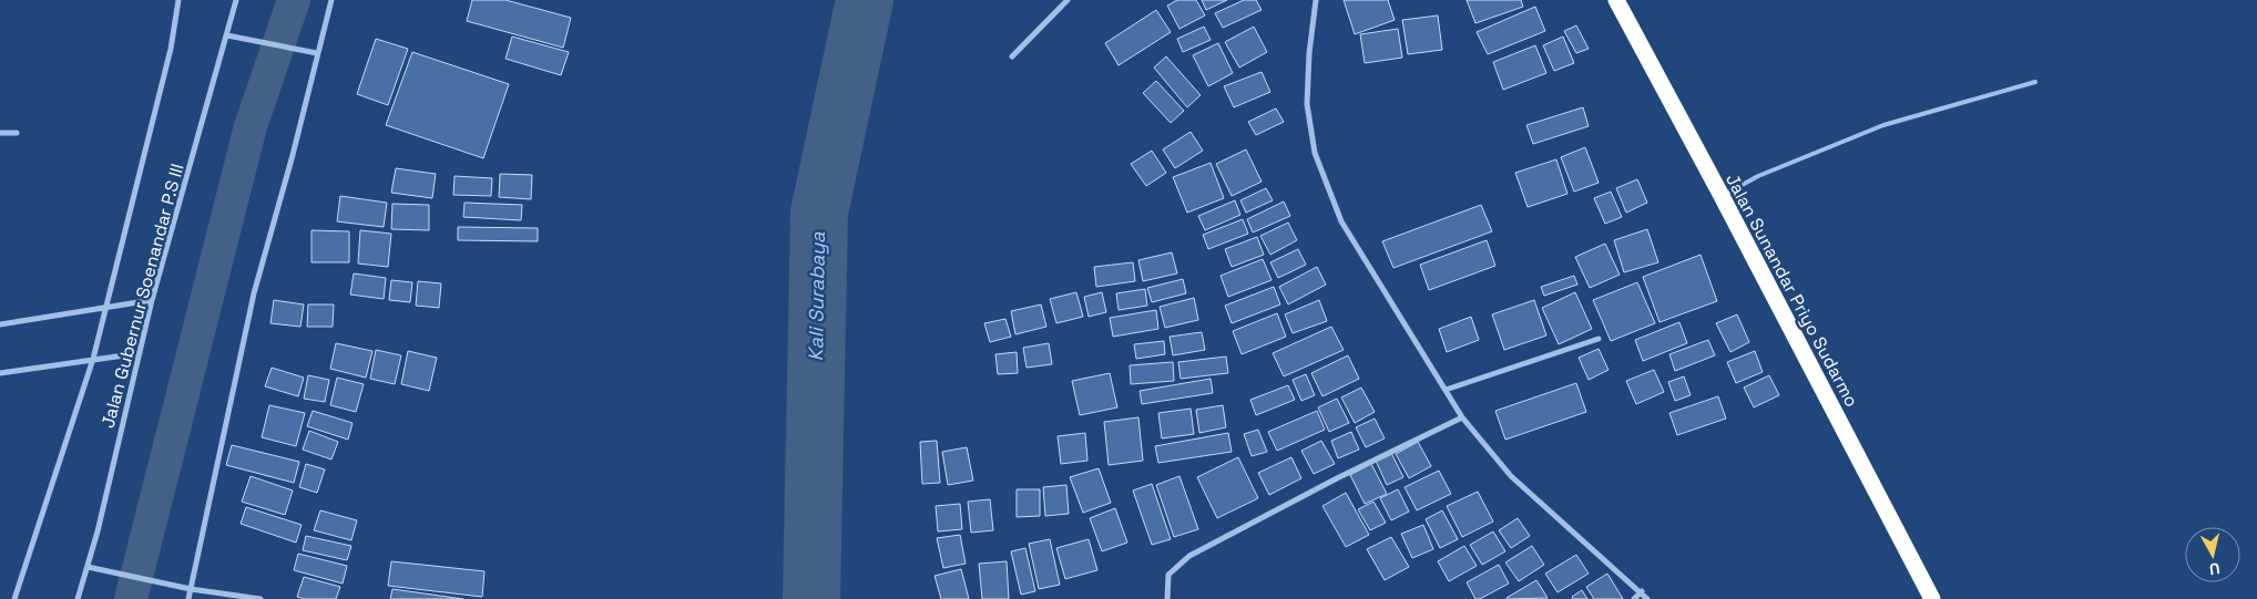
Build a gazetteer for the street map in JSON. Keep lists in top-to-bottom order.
{
  "streets": {
    "highway": ["Jalan Sunandar Priyo Sudarmo"],
    "street": ["Jalan Gubernur Soenandar P.S III"]
  },
  "water": ["Kali Surabaya"],
  "north": "bottom"
}
